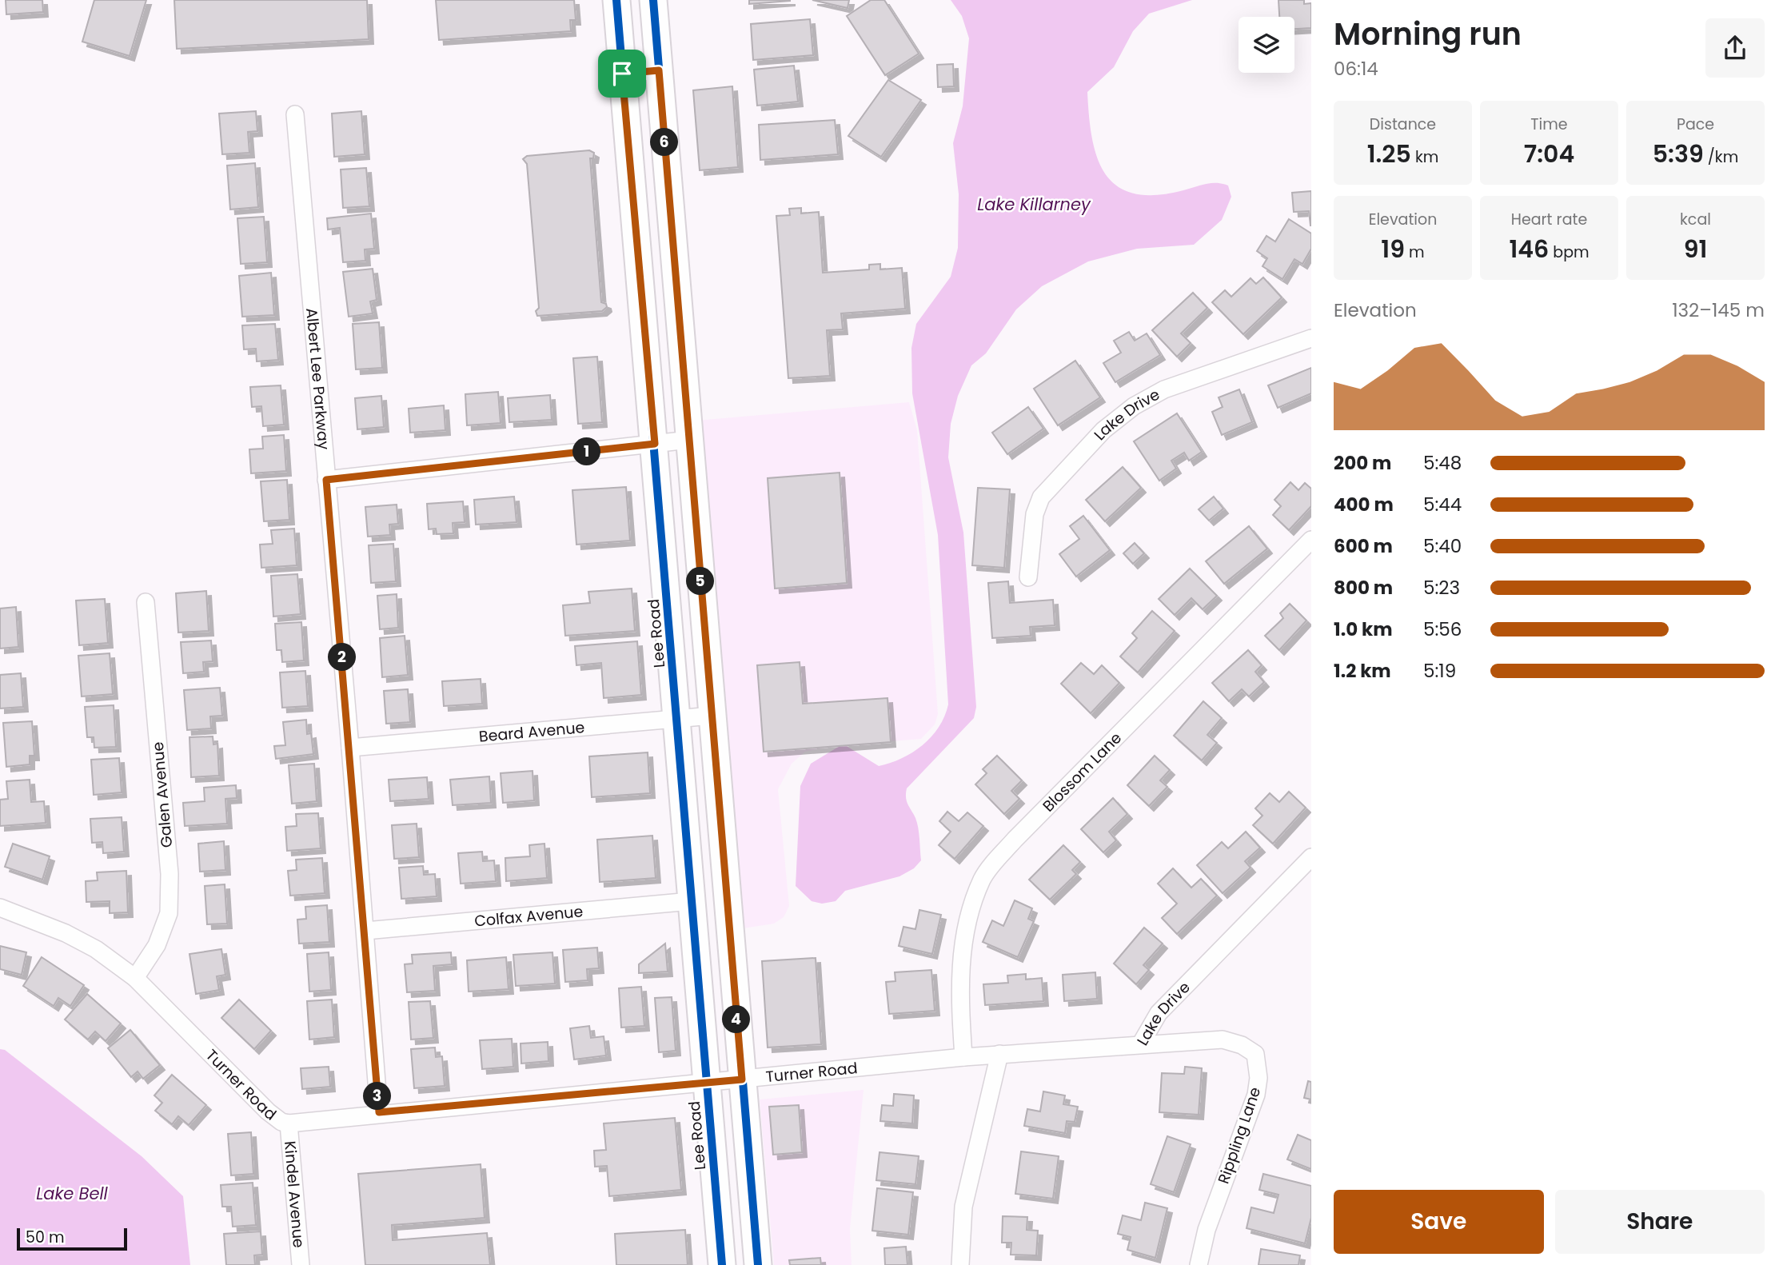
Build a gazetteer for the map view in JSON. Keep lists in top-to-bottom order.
{
  "streets": {
    "main road": ["Lee Road"],
    "street": [
      "Albert Lee Parkway",
      "Lake Drive",
      "Beard Avenue",
      "Blossom Lane",
      "Galen Avenue",
      "Colfax Avenue",
      "Turner Road",
      "Rippling Lane",
      "Kindel Avenue"
    ]
  },
  "crossings": [
    ["Albert Lee Parkway", "Beard Avenue"],
    ["Albert Lee Parkway", "Colfax Avenue"],
    ["Albert Lee Parkway", "Turner Road"],
    ["Lake Drive", "Blossom Lane"],
    ["Lake Drive", "Turner Road"],
    ["Lake Drive", "Rippling Lane"],
    ["Lee Road", "Beard Avenue"],
    ["Lee Road", "Colfax Avenue"],
    ["Lee Road", "Turner Road"],
    ["Blossom Lane", "Turner Road"],
    ["Galen Avenue", "Turner Road"],
    ["Turner Road", "Kindel Avenue"]
  ],
  "water": ["Lake Killarney", "Lake Bell"],
  "scale_bar": "50 m",
  "page": {
    "heading": ["Morning run", "06:14"],
    "stats": [
      ["Distance", "1.25 km"],
      ["Time", "7:04"],
      ["Pace", "5:39 /km"],
      ["Elevation", "19 m"],
      ["Heart rate", "146 bpm"],
      ["kcal", "91"]
    ],
    "pins": [
      "6",
      "1",
      "5",
      "2",
      "4",
      "3"
    ],
    "chart": ["Elevation", "132–145 m"],
    "list": [
      {
        "name": "200 m",
        "note": "5:48"
      },
      {
        "name": "400 m",
        "note": "5:44"
      },
      {
        "name": "600 m",
        "note": "5:40"
      },
      {
        "name": "800 m",
        "note": "5:23"
      },
      {
        "name": "1.0 km",
        "note": "5:56"
      },
      {
        "name": "1.2 km",
        "note": "5:19"
      }
    ],
    "buttons": ["Save", "Share"],
    "scale": "50 m"
  }
}
